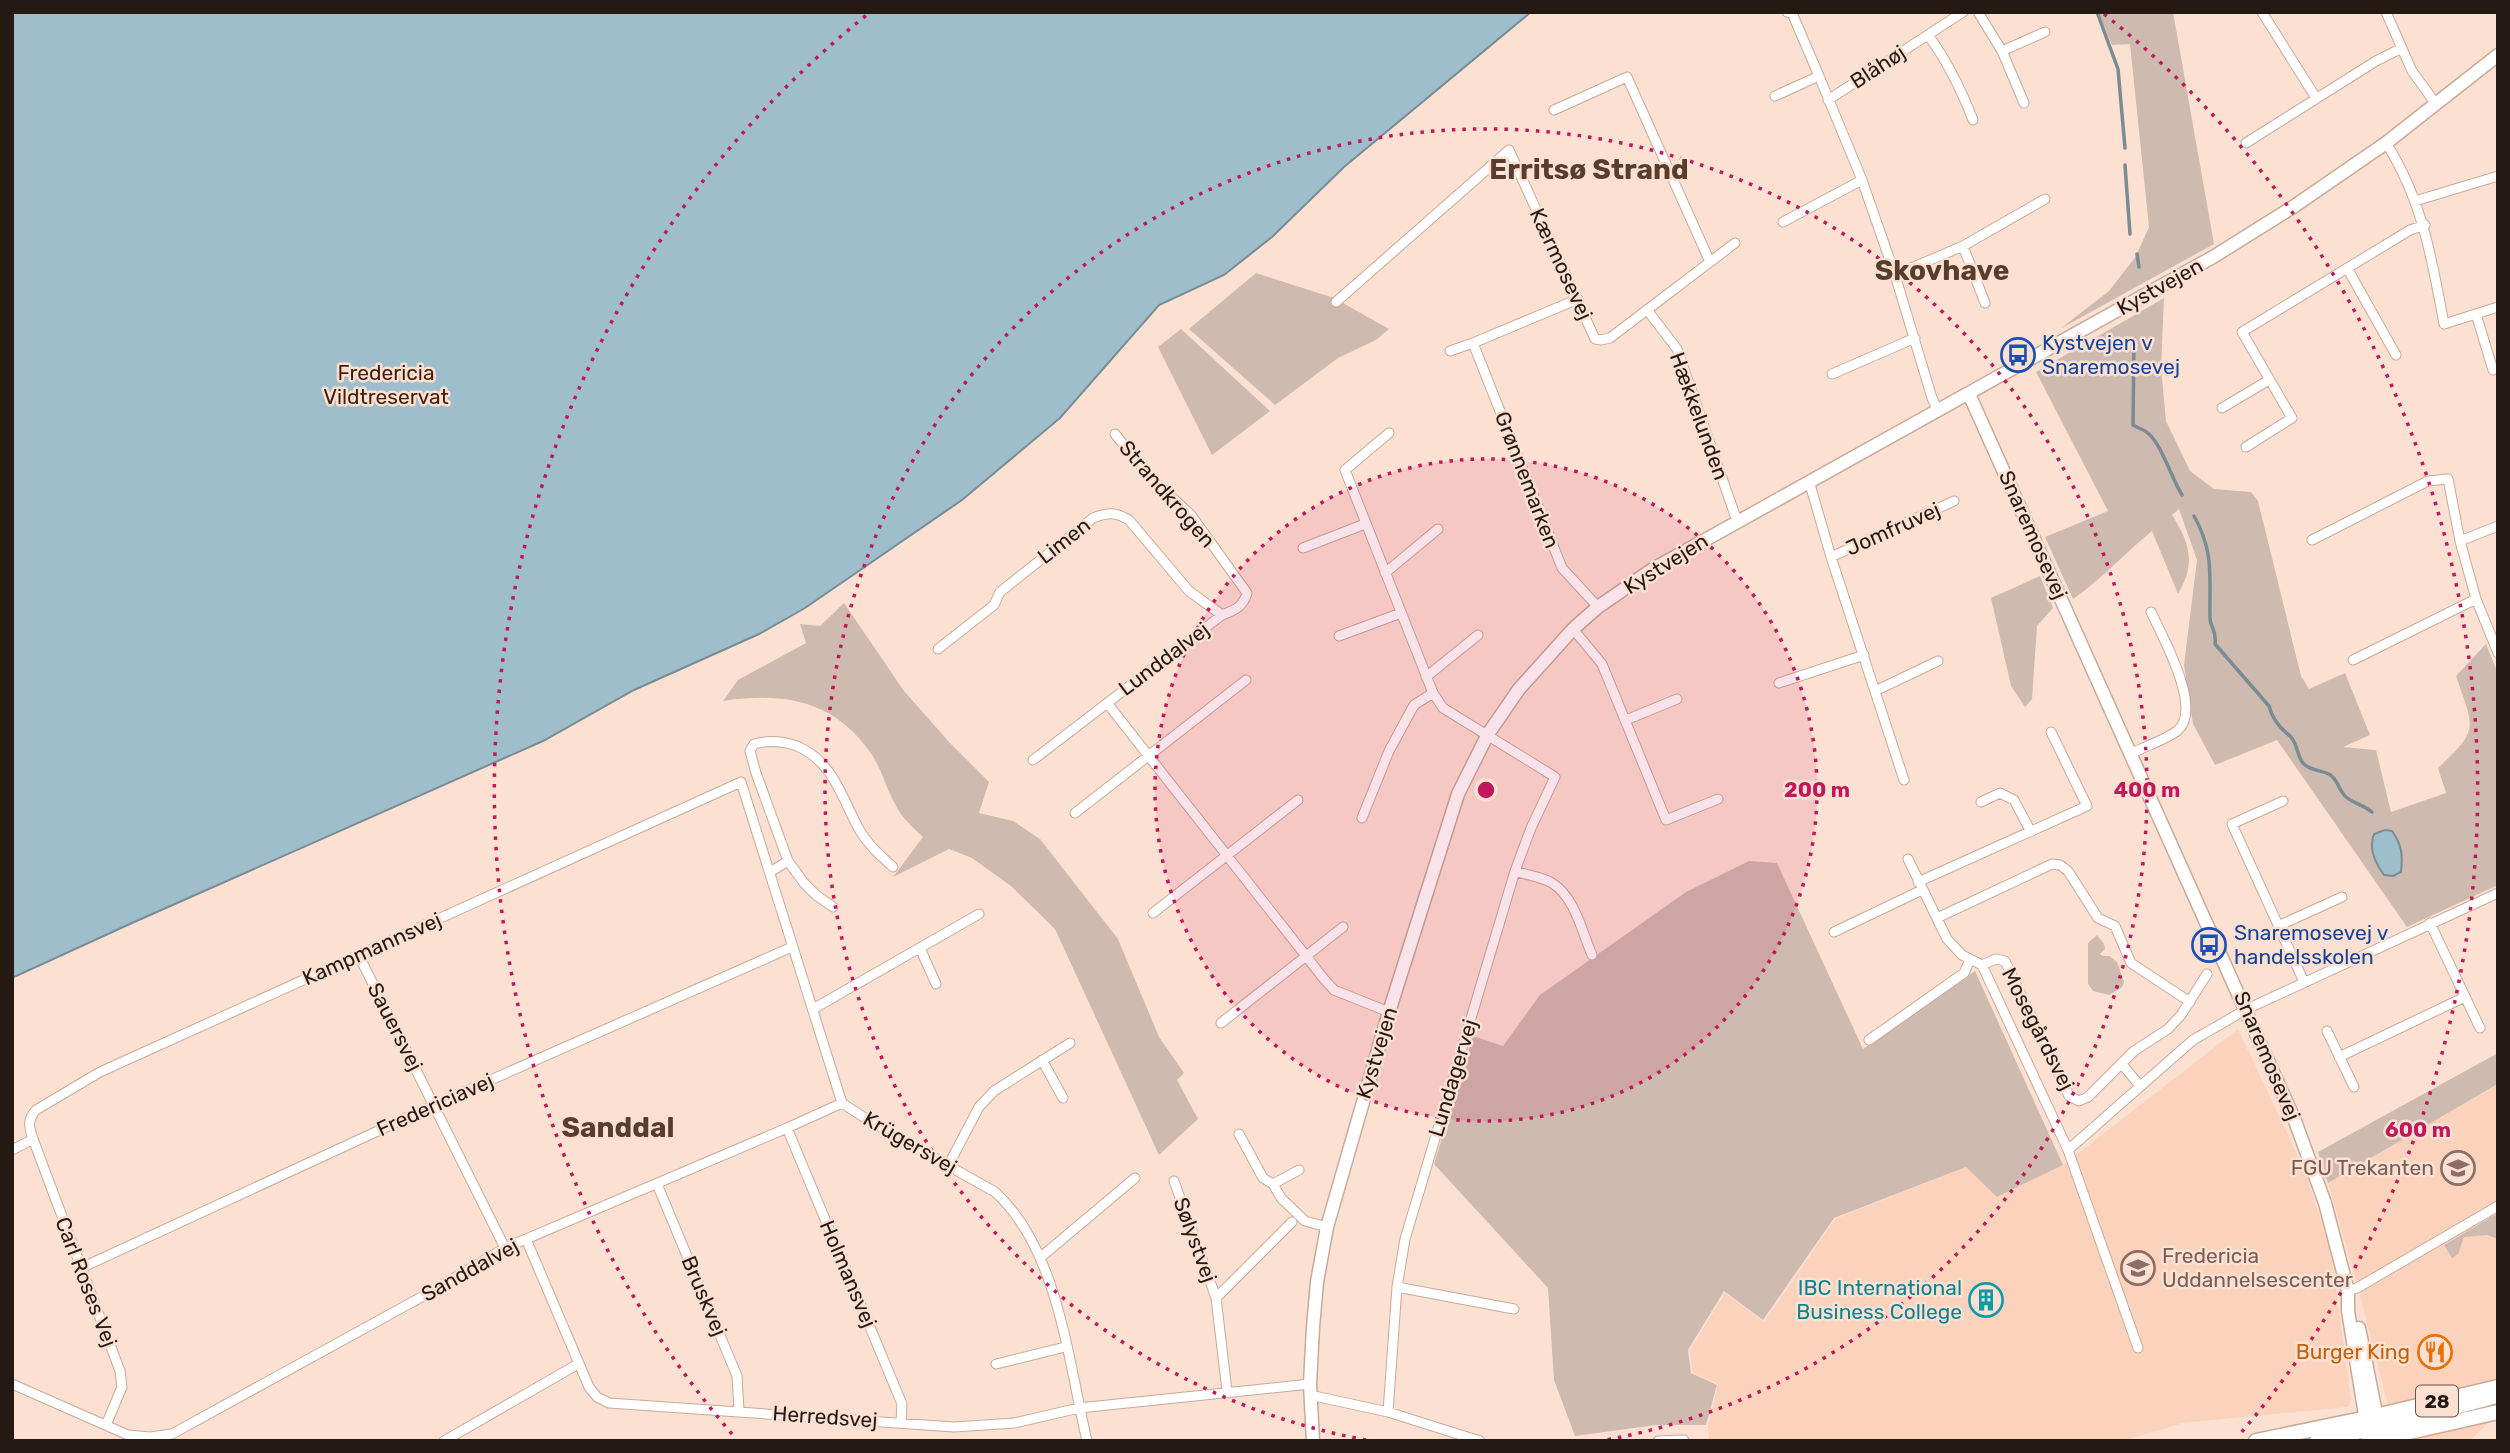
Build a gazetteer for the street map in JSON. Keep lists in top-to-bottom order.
{
  "streets": {
    "main road": ["28"],
    "street": [
      "Blåhøj",
      "Kærmosevej",
      "Kystvejen",
      "Hækkelunden",
      "Grønnemarken",
      "Strandkrogen",
      "Jomfruvej",
      "Snaremosevej",
      "Limen",
      "Lunddalvej",
      "Kampmannsvej",
      "Sauersvej",
      "Mosegårdsvej",
      "Lundagervej",
      "Fredericiavej",
      "Krügersvej",
      "Sølystvej",
      "Sanddalvej",
      "Holmansvej",
      "Carl Roses Vej",
      "Bruskvej",
      "Herredsvej"
    ]
  },
  "crossings": [
    ["Blåhøj", "Kystvejen"],
    ["Kærmosevej", "Hækkelunden"],
    ["Kystvejen", "Hækkelunden"],
    ["Kystvejen", "Grønnemarken"],
    ["Kystvejen", "Jomfruvej"],
    ["Kystvejen", "Snaremosevej"],
    ["Kystvejen", "Lunddalvej"],
    ["Kystvejen", "Lundagervej"],
    ["Kystvejen", "Herredsvej"],
    ["Strandkrogen", "Limen"],
    ["Strandkrogen", "Lunddalvej"],
    ["Snaremosevej", "28"],
    ["Limen", "Lunddalvej"],
    ["Kampmannsvej", "Sauersvej"],
    ["Kampmannsvej", "Krügersvej"],
    ["Kampmannsvej", "Carl Roses Vej"],
    ["Sauersvej", "Fredericiavej"],
    ["Sauersvej", "Sanddalvej"],
    ["Lundagervej", "Herredsvej"],
    ["Fredericiavej", "Krügersvej"],
    ["Fredericiavej", "Carl Roses Vej"],
    ["Krügersvej", "Sanddalvej"],
    ["Krügersvej", "Herredsvej"],
    ["Sølystvej", "Herredsvej"],
    ["Sanddalvej", "Holmansvej"],
    ["Sanddalvej", "Carl Roses Vej"],
    ["Sanddalvej", "Bruskvej"],
    ["Sanddalvej", "Herredsvej"],
    ["Holmansvej", "Herredsvej"],
    ["Bruskvej", "Herredsvej"]
  ],
  "districts": ["Erritsø Strand", "Skovhave", "Sanddal"],
  "parks": ["Fredericia Vildtreservat"],
  "places": {
    "bus stop": ["Kystvejen v Snaremosevej", "Snaremosevej v handelsskolen"],
    "school or university": ["FGU Trekanten", "Fredericia Uddannelsescenter"],
    "building": ["IBC International Business College"],
    "restaurant": ["Burger King"]
  },
  "rings": ["200 m", "400 m", "600 m"]
}
